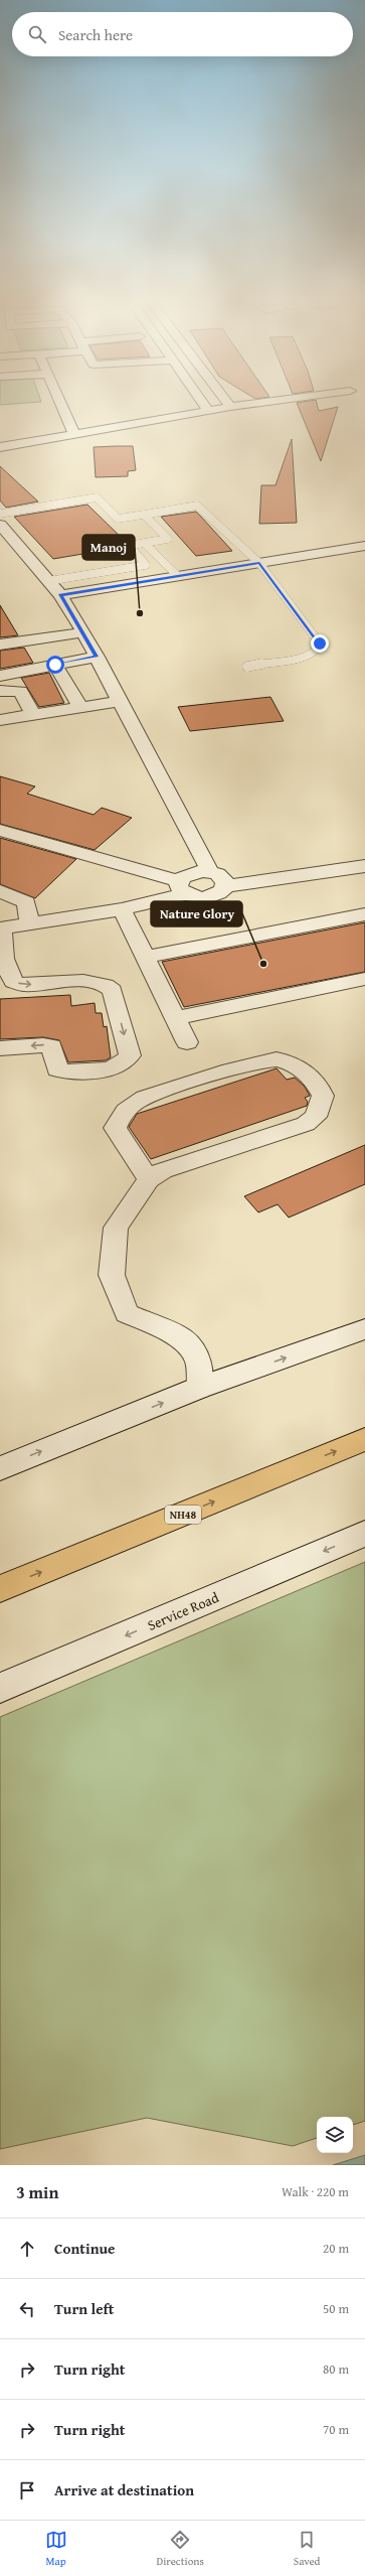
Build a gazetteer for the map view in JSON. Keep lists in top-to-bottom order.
{
  "streets": {
    "highway": ["NH48"],
    "street": ["Service Road"]
  },
  "one_way": ["Service Road"],
  "places": ["Manoj", "Nature Glory"],
  "page": {
    "search": "Search here",
    "heading": ["3 min", "Walk · 220 m"],
    "list": [
      ["Continue", "20 m"],
      ["Turn left", "50 m"],
      ["Turn right", "80 m"],
      ["Turn right", "70 m"],
      "Arrive at destination"
    ],
    "nav": ["Map", "Directions", "Saved"]
  }
}
